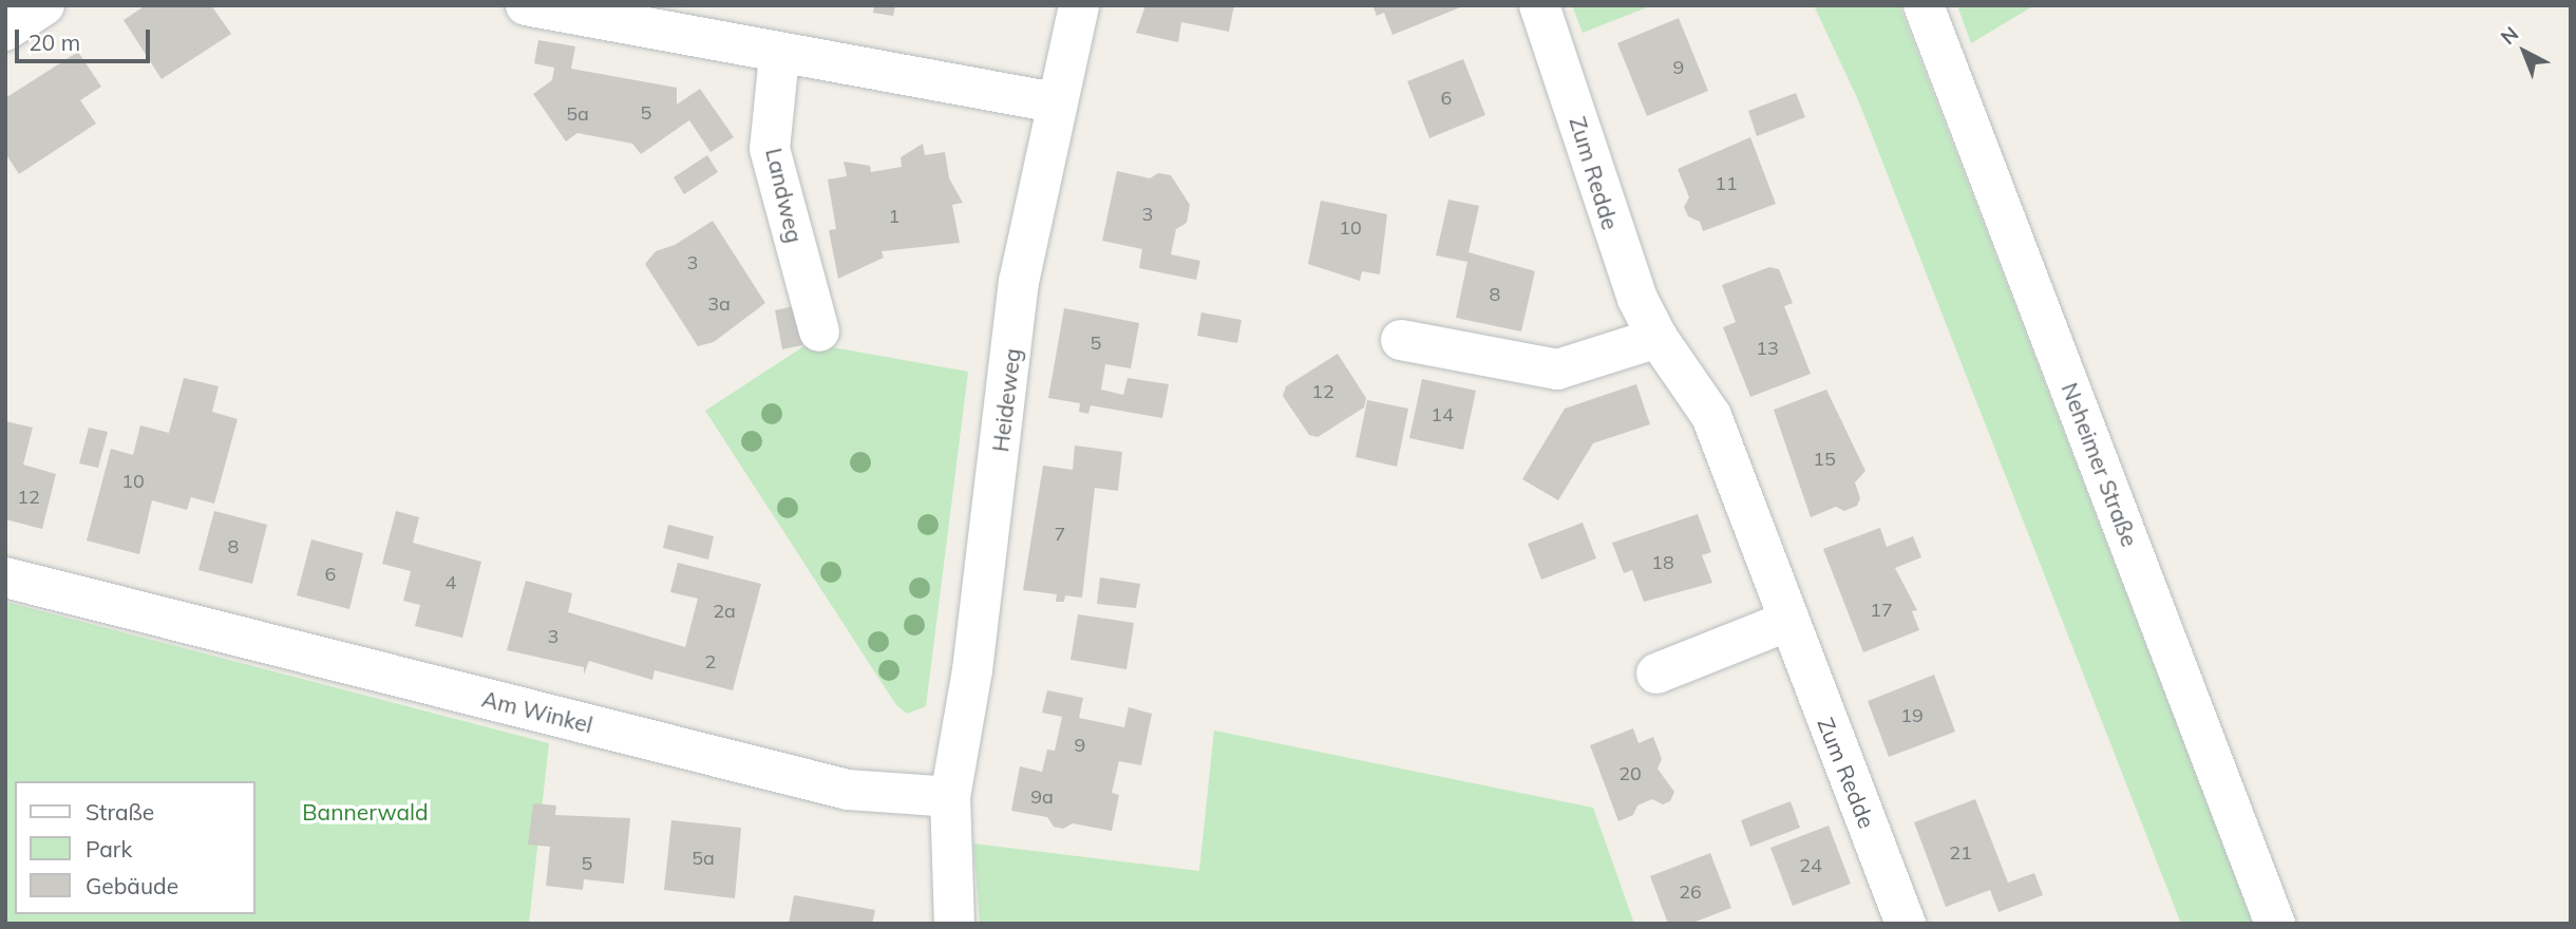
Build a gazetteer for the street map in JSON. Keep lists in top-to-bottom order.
{
  "streets": {
    "street": [
      "Zum Redde",
      "Landweg",
      "Heideweg",
      "Neheimer Straße",
      "Am Winkel"
    ]
  },
  "crossings": [
    ["Heideweg", "Am Winkel"]
  ],
  "parks": ["Bannerwald"],
  "house_numbers": [
    "9",
    "6",
    "5",
    "5a",
    "11",
    "3",
    "1",
    "10",
    "3",
    "8",
    "3a",
    "5",
    "13",
    "12",
    "14",
    "15",
    "10",
    "12",
    "7",
    "8",
    "18",
    "6",
    "4",
    "17",
    "2a",
    "3",
    "2",
    "19",
    "9",
    "20",
    "9a",
    "21",
    "5a",
    "5",
    "24",
    "26"
  ],
  "legend": ["Straße", "Park", "Gebäude"],
  "scale_bar": "20 m",
  "north": "top left"
}
